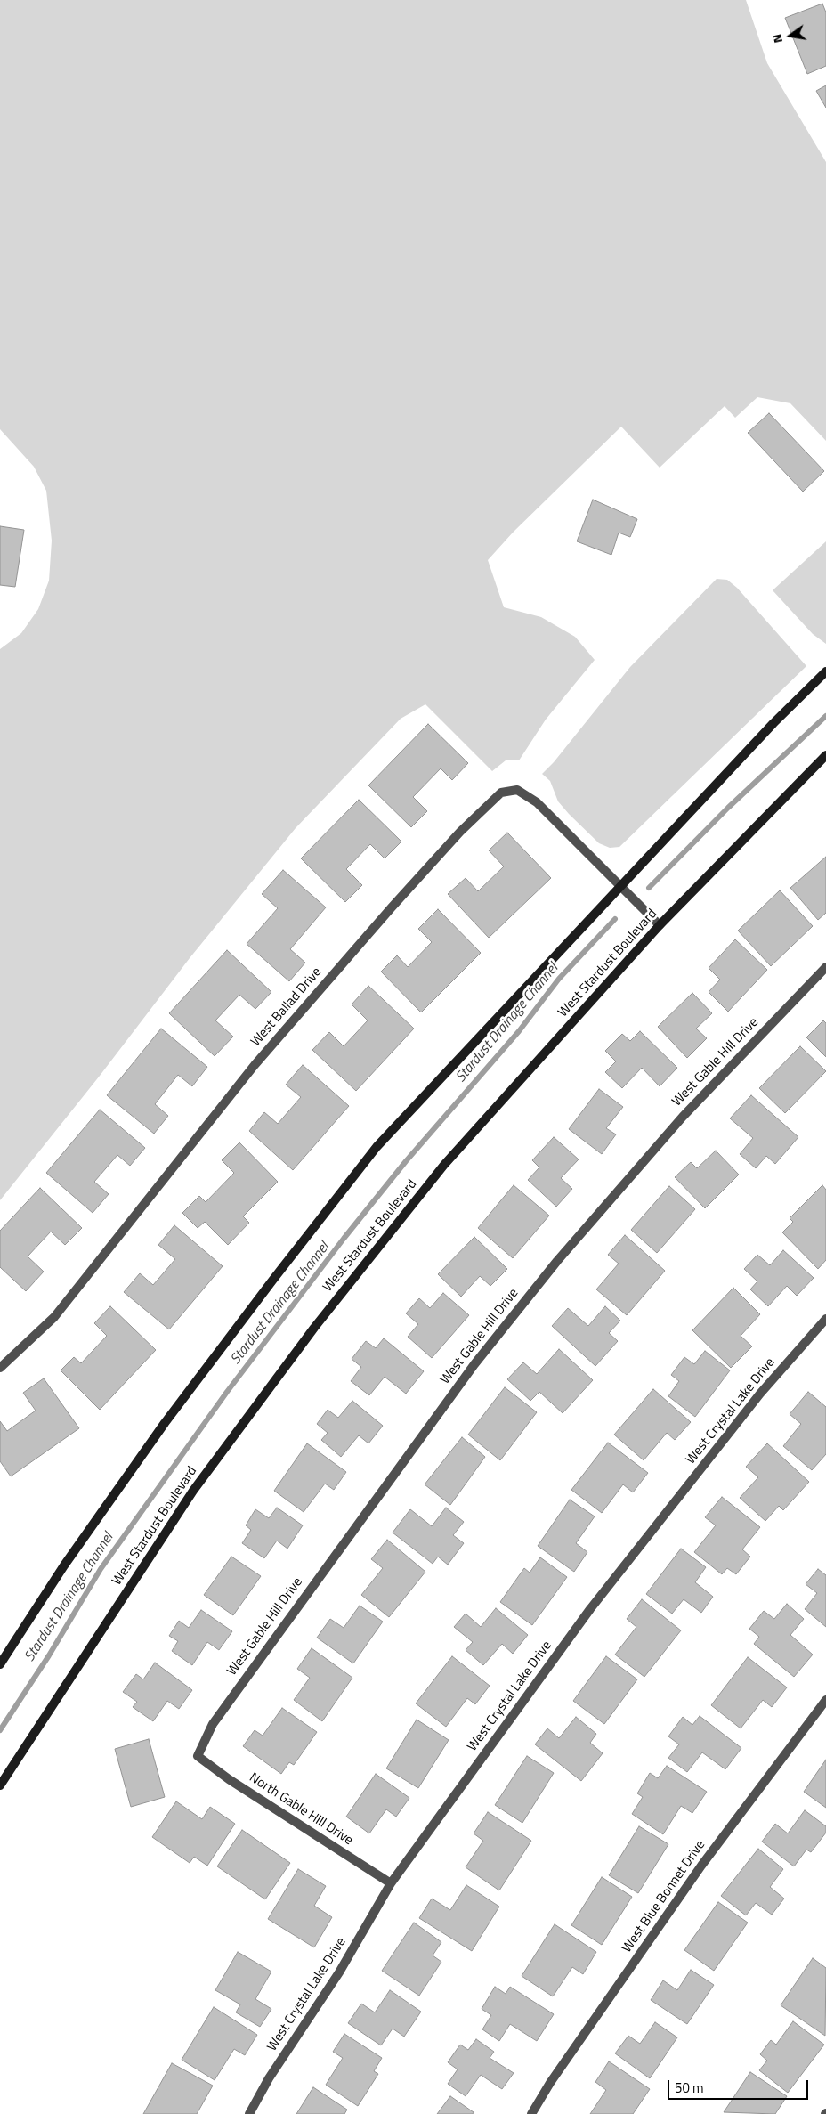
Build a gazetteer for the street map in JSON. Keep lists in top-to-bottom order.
{
  "streets": {
    "street": [
      "West Stardust Boulevard",
      "West Ballad Drive",
      "West Gable Hill Drive",
      "West Crystal Lake Drive",
      "North Gable Hill Drive",
      "West Blue Bonnet Drive"
    ]
  },
  "crossings": [
    ["West Stardust Boulevard", "West Ballad Drive"],
    ["West Gable Hill Drive", "North Gable Hill Drive"],
    ["West Crystal Lake Drive", "North Gable Hill Drive"]
  ],
  "water": ["Stardust Drainage Channel"],
  "scale_bar": "50 m",
  "north": "left"
}
